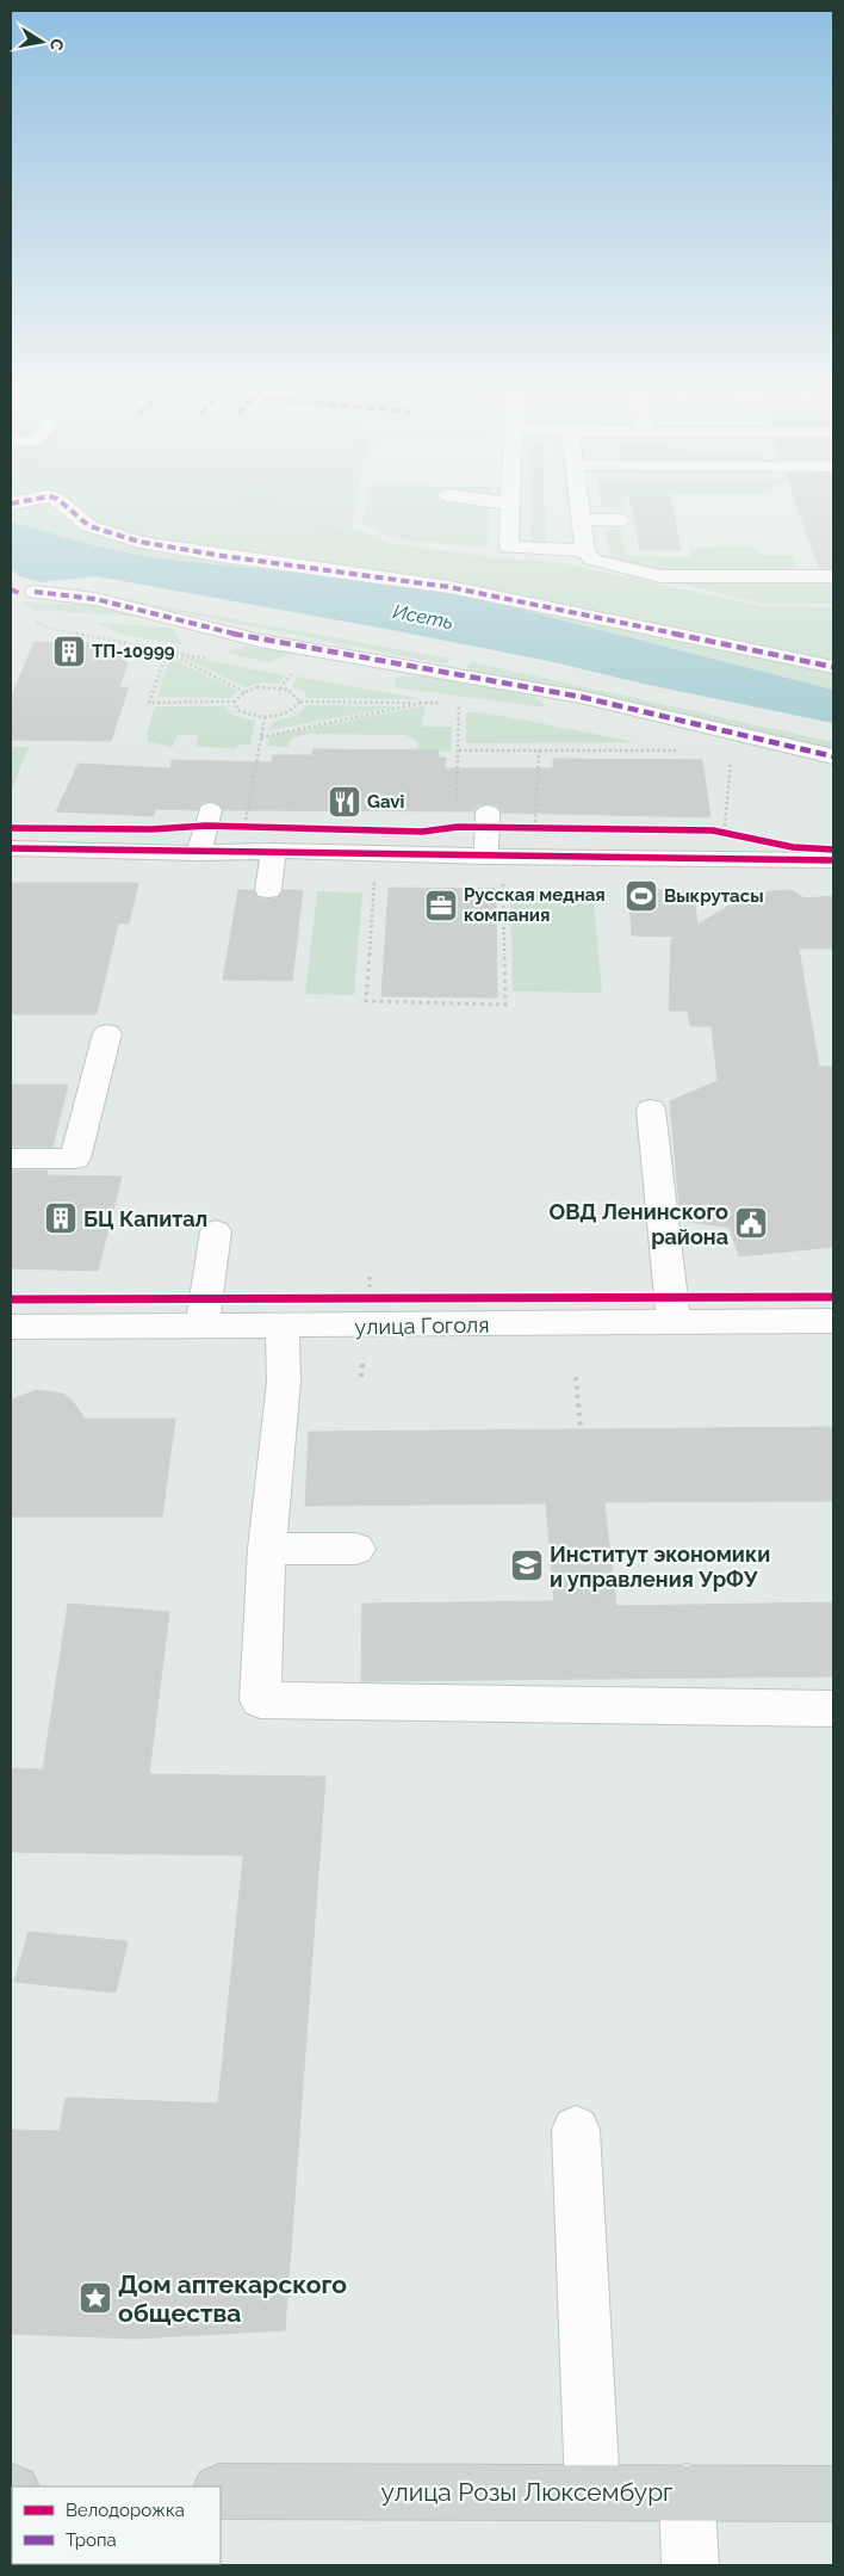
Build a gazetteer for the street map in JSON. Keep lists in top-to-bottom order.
{
  "streets": {
    "main road": ["улица Розы Люксембург"],
    "street": ["улица Гоголя"]
  },
  "water": ["Исеть"],
  "places": {
    "building": ["ТП-10999", "БЦ Капитал"],
    "restaurant": ["Gavi"],
    "sports": ["Выкрутасы"],
    "office": ["Русская медная компания"],
    "public building": ["ОВД Ленинского района"],
    "school or university": ["Институт экономики и управления УрФУ"],
    "place": ["Дом аптекарского общества"]
  },
  "legend": ["Велодорожка", "Тропа"],
  "north": "right"
}
